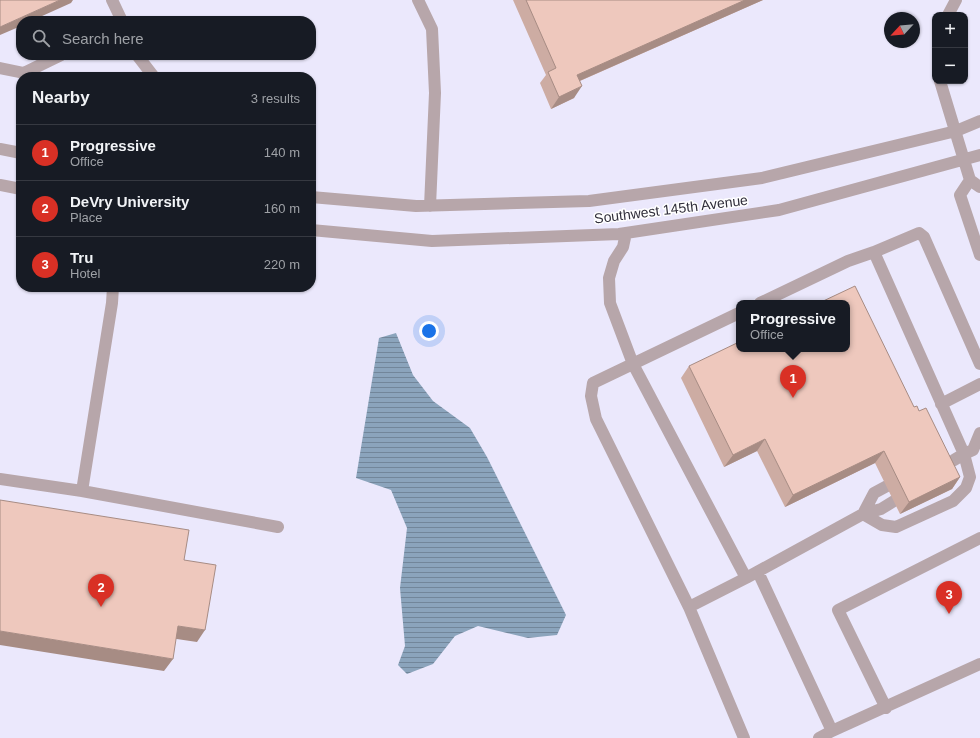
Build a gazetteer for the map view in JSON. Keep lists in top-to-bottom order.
{
  "streets": {
    "street": ["Southwest 145th Avenue"]
  },
  "north": "bottom left",
  "page": {
    "map_buttons": ["+", "−"],
    "search": "Search here",
    "heading": ["Nearby", "3 results"],
    "list": [
      {
        "mark": "1",
        "name": "Progressive",
        "note": "Office",
        "value": "140 m"
      },
      {
        "mark": "2",
        "name": "DeVry University",
        "note": "Place",
        "value": "160 m"
      },
      {
        "mark": "3",
        "name": "Tru",
        "note": "Hotel",
        "value": "220 m"
      }
    ],
    "popup": ["Progressive", "Office"],
    "pins": ["1", "2", "3"]
  }
}
